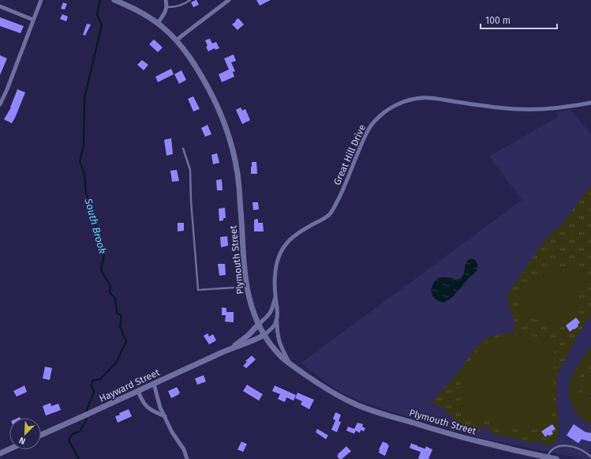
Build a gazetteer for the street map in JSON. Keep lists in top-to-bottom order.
{
  "streets": {
    "main road": ["Plymouth Street", "Hayward Street"],
    "street": ["Great Hill Drive"]
  },
  "crossings": [
    ["Great Hill Drive", "Plymouth Street"],
    ["Great Hill Drive", "Hayward Street"],
    ["Plymouth Street", "Hayward Street"]
  ],
  "water": ["South Brook"],
  "scale_bar": "100 m",
  "north": "bottom left"
}
